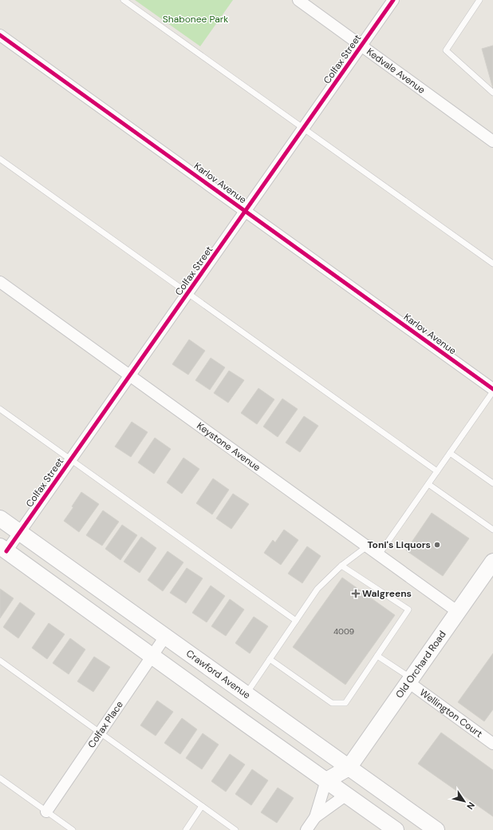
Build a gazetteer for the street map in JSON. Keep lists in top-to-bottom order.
{
  "streets": {
    "main road": ["Old Orchard Road", "Crawford Avenue"],
    "street": [
      "Colfax Street",
      "Kedvale Avenue",
      "Karlov Avenue",
      "Keystone Avenue",
      "Wellington Court",
      "Colfax Place"
    ]
  },
  "crossings": [
    ["Colfax Street", "Kedvale Avenue"],
    ["Colfax Street", "Karlov Avenue"],
    ["Colfax Street", "Keystone Avenue"],
    ["Colfax Street", "Crawford Avenue"],
    ["Keystone Avenue", "Old Orchard Road"],
    ["Old Orchard Road", "Crawford Avenue"],
    ["Old Orchard Road", "Wellington Court"],
    ["Crawford Avenue", "Colfax Place"]
  ],
  "parks": ["Shabonee Park"],
  "places": {
    "other": ["Toni's Liquors"],
    "health": ["Walgreens"]
  },
  "house_numbers": ["4009"],
  "north": "bottom right"
}
